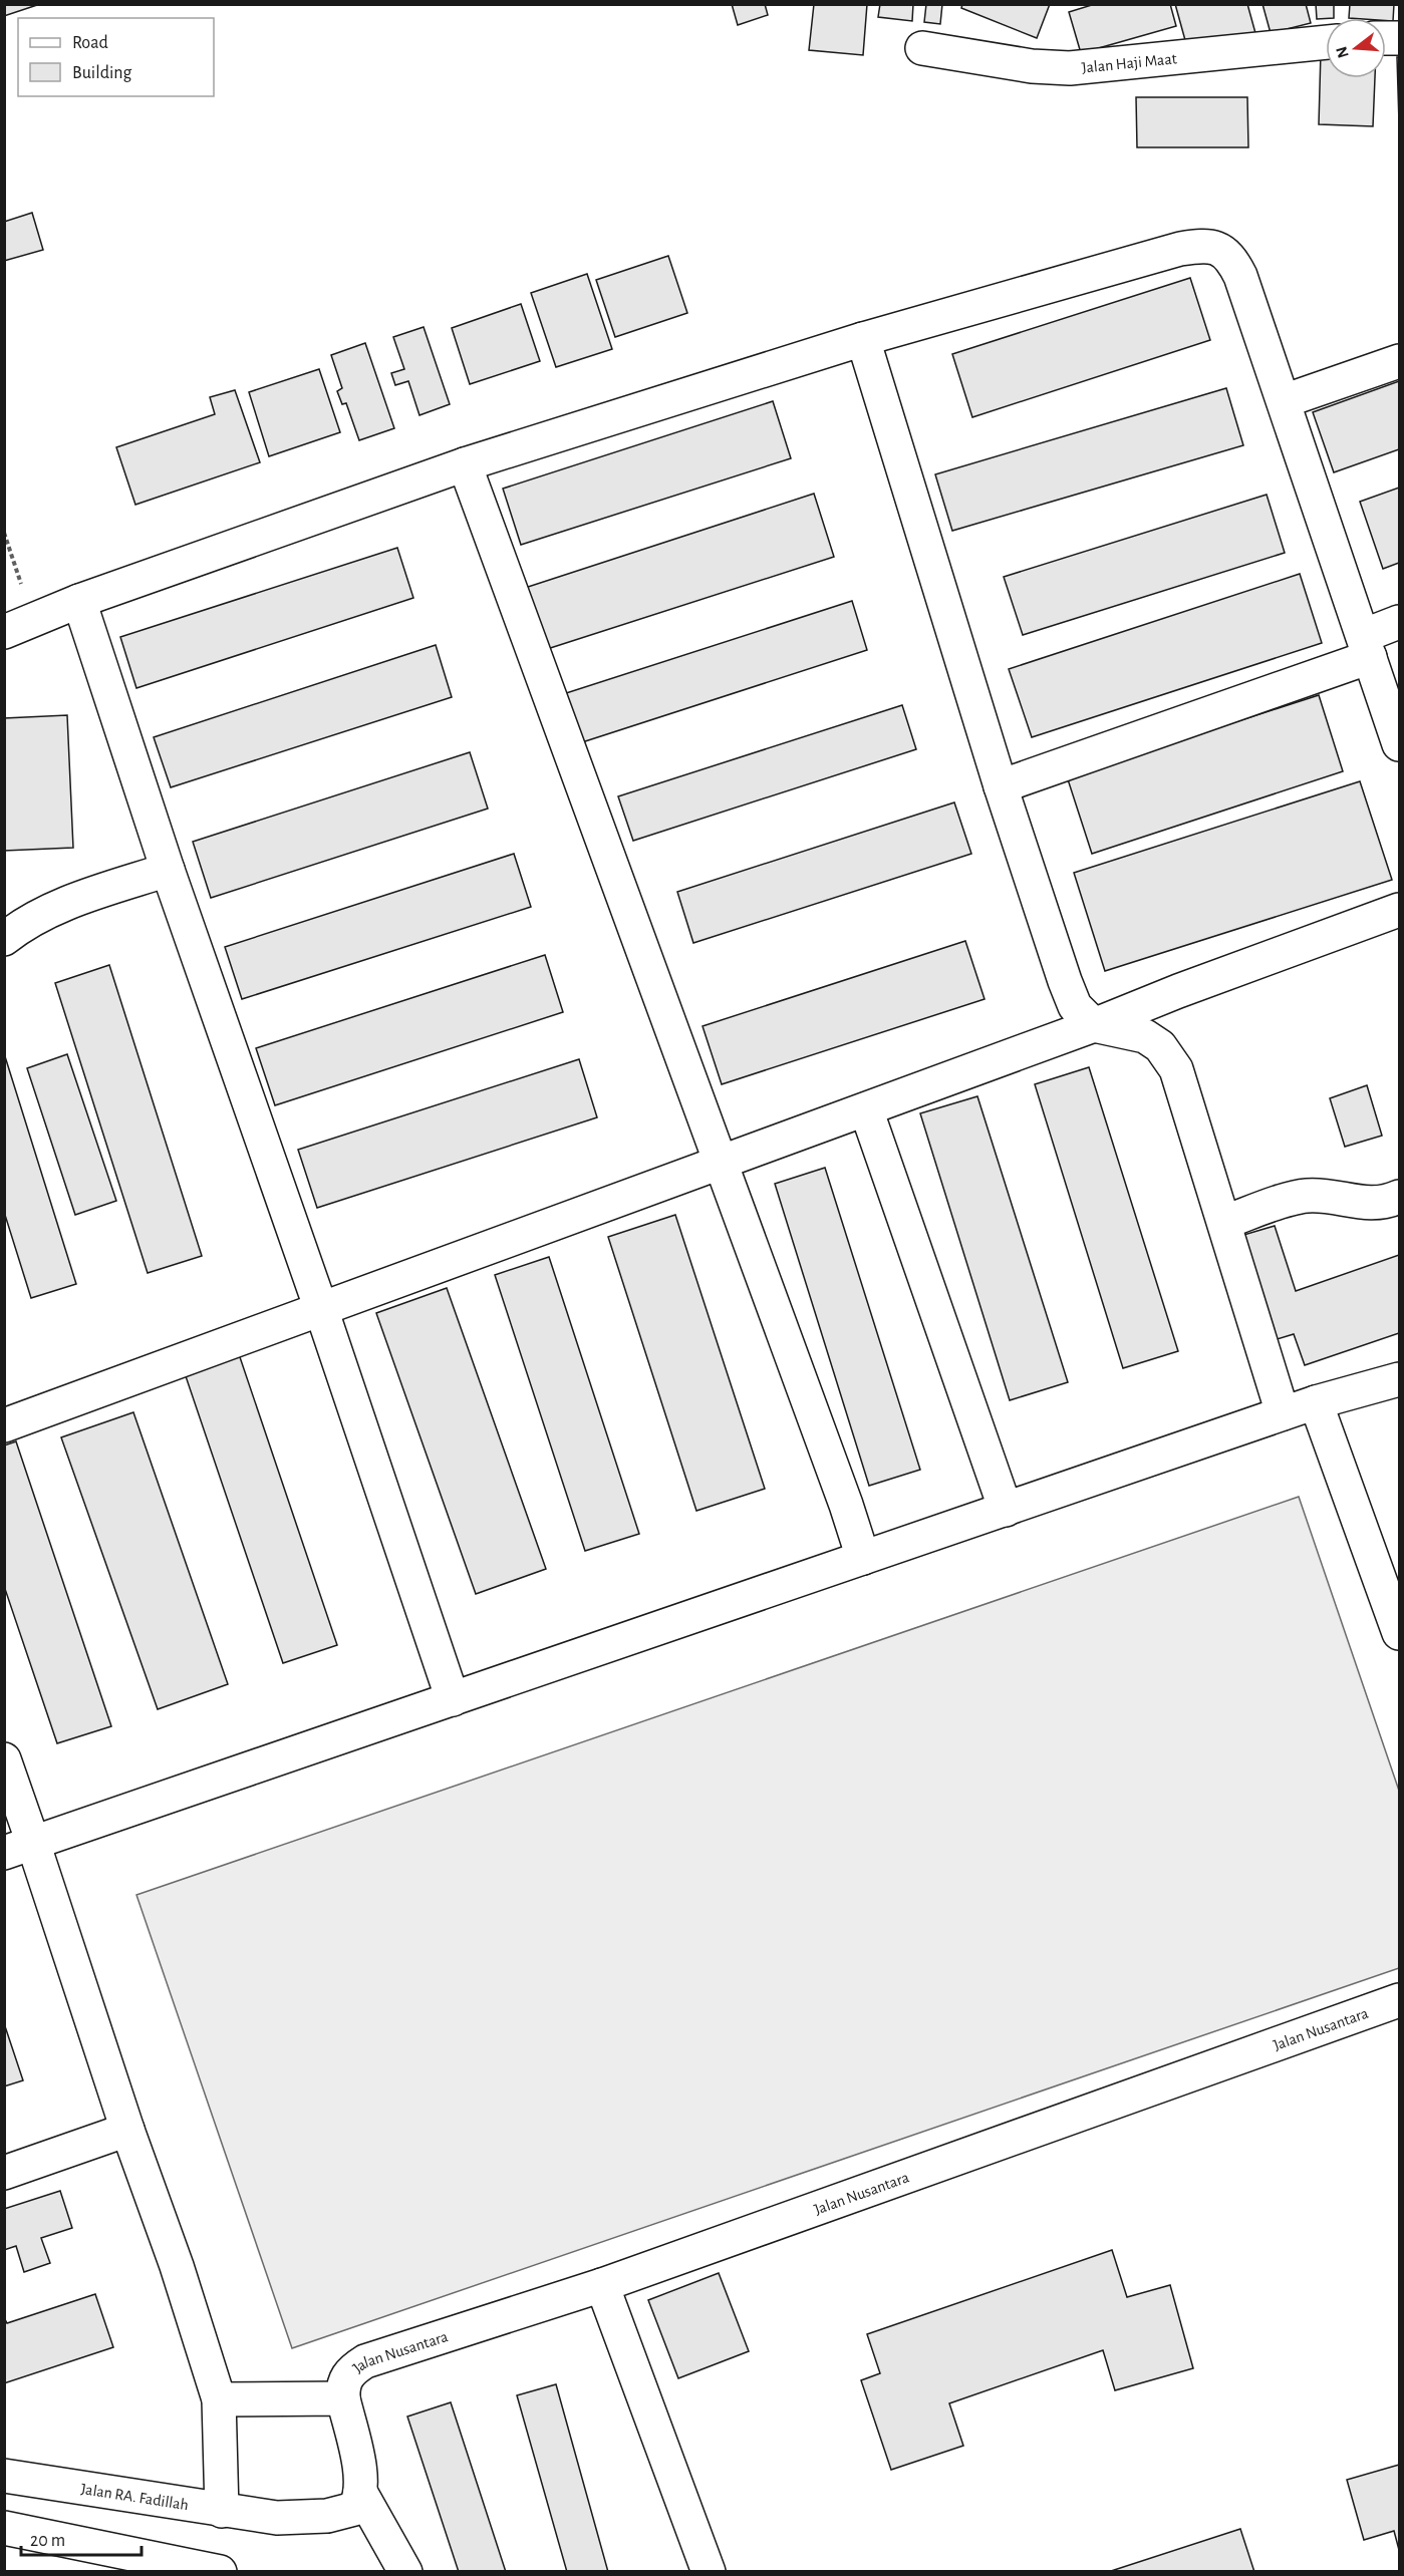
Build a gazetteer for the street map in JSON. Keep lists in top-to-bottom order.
{
  "streets": {
    "street": ["Jalan Haji Maat", "Jalan Nusantara", "Jalan RA. Fadillah"]
  },
  "crossings": [
    ["Jalan Nusantara", "Jalan RA. Fadillah"]
  ],
  "legend": ["Road", "Building"],
  "scale_bar": "20 m",
  "north": "left"
}
